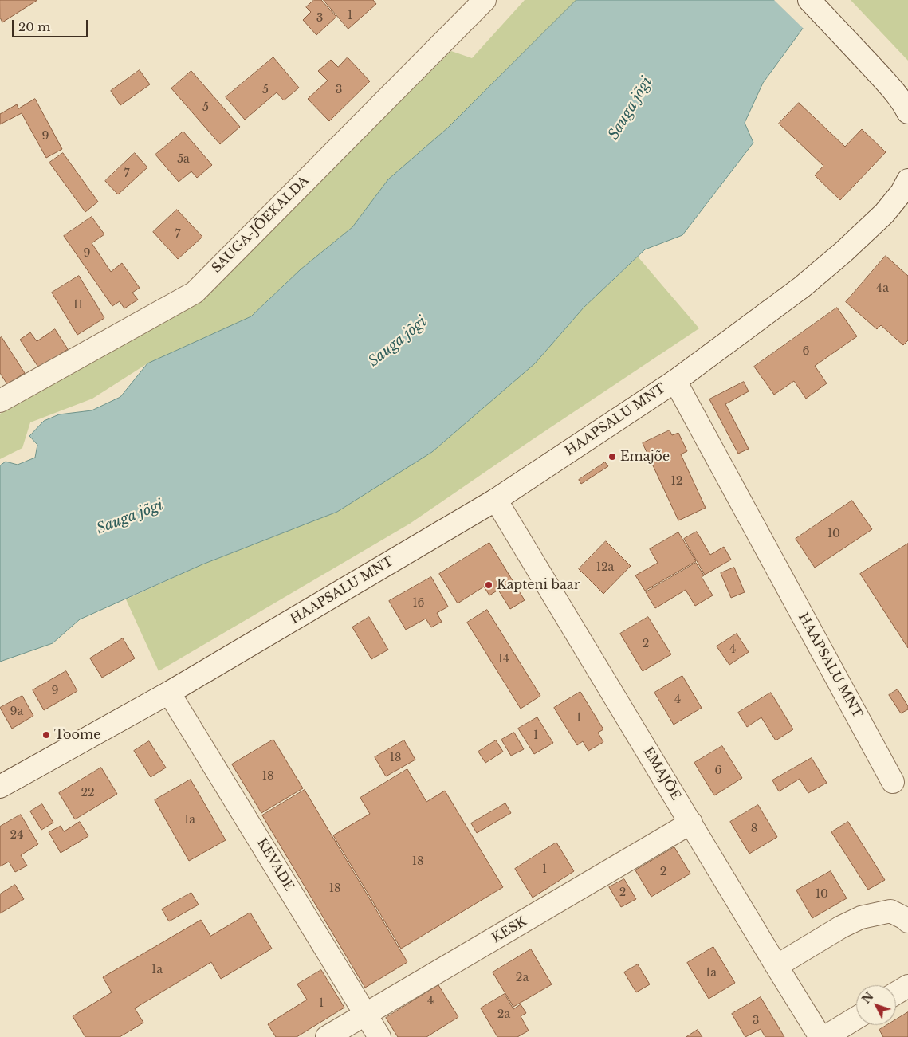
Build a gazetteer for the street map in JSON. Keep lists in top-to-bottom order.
{
  "streets": {
    "street": [
      "SAUGA-JÕEKALDA",
      "HAAPSALU MNT",
      "EMAJÕE",
      "KEVADE",
      "KESK"
    ]
  },
  "crossings": [
    ["HAAPSALU MNT", "EMAJÕE"],
    ["HAAPSALU MNT", "KEVADE"],
    ["EMAJÕE", "KESK"],
    ["KEVADE", "KESK"]
  ],
  "water": ["Sauga jõgi"],
  "places": ["Emajõe", "Kapteni baar", "Toome"],
  "house_numbers": [
    "1",
    "3",
    "5",
    "3",
    "5",
    "9",
    "5a",
    "7",
    "7",
    "9",
    "4a",
    "11",
    "6",
    "12",
    "10",
    "12a",
    "16",
    "2",
    "4",
    "14",
    "9",
    "4",
    "9a",
    "1",
    "1",
    "18",
    "6",
    "18",
    "22",
    "1a",
    "8",
    "24",
    "18",
    "1",
    "2",
    "18",
    "2",
    "10",
    "1a",
    "1a",
    "2a",
    "4",
    "1",
    "2a",
    "3"
  ],
  "scale_bar": "20 m",
  "north": "top left"
}
